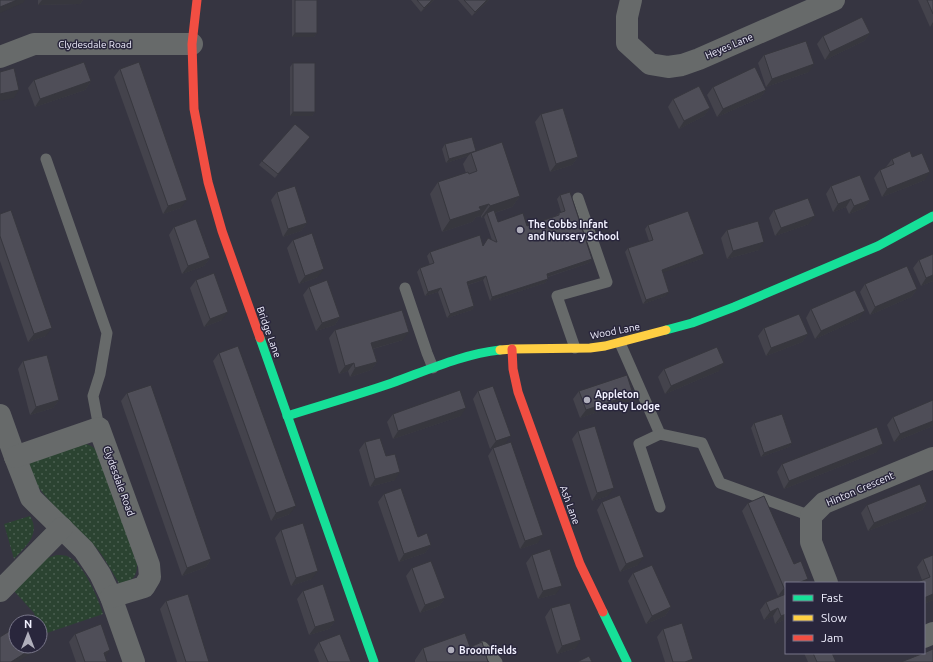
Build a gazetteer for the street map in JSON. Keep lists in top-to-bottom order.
{
  "streets": {
    "street": [
      "Clydesdale Road",
      "Heyes Lane",
      "Wood Lane",
      "Bridge Lane",
      "Hinton Crescent",
      "Ash Lane"
    ]
  },
  "crossings": [
    ["Clydesdale Road", "Bridge Lane"],
    ["Wood Lane", "Bridge Lane"],
    ["Wood Lane", "Ash Lane"]
  ],
  "places": ["The Cobbs Infant and Nursery School", "Appleton Beauty Lodge", "Broomfields"],
  "legend": ["Fast", "Slow", "Jam"],
  "north": "top"
}
